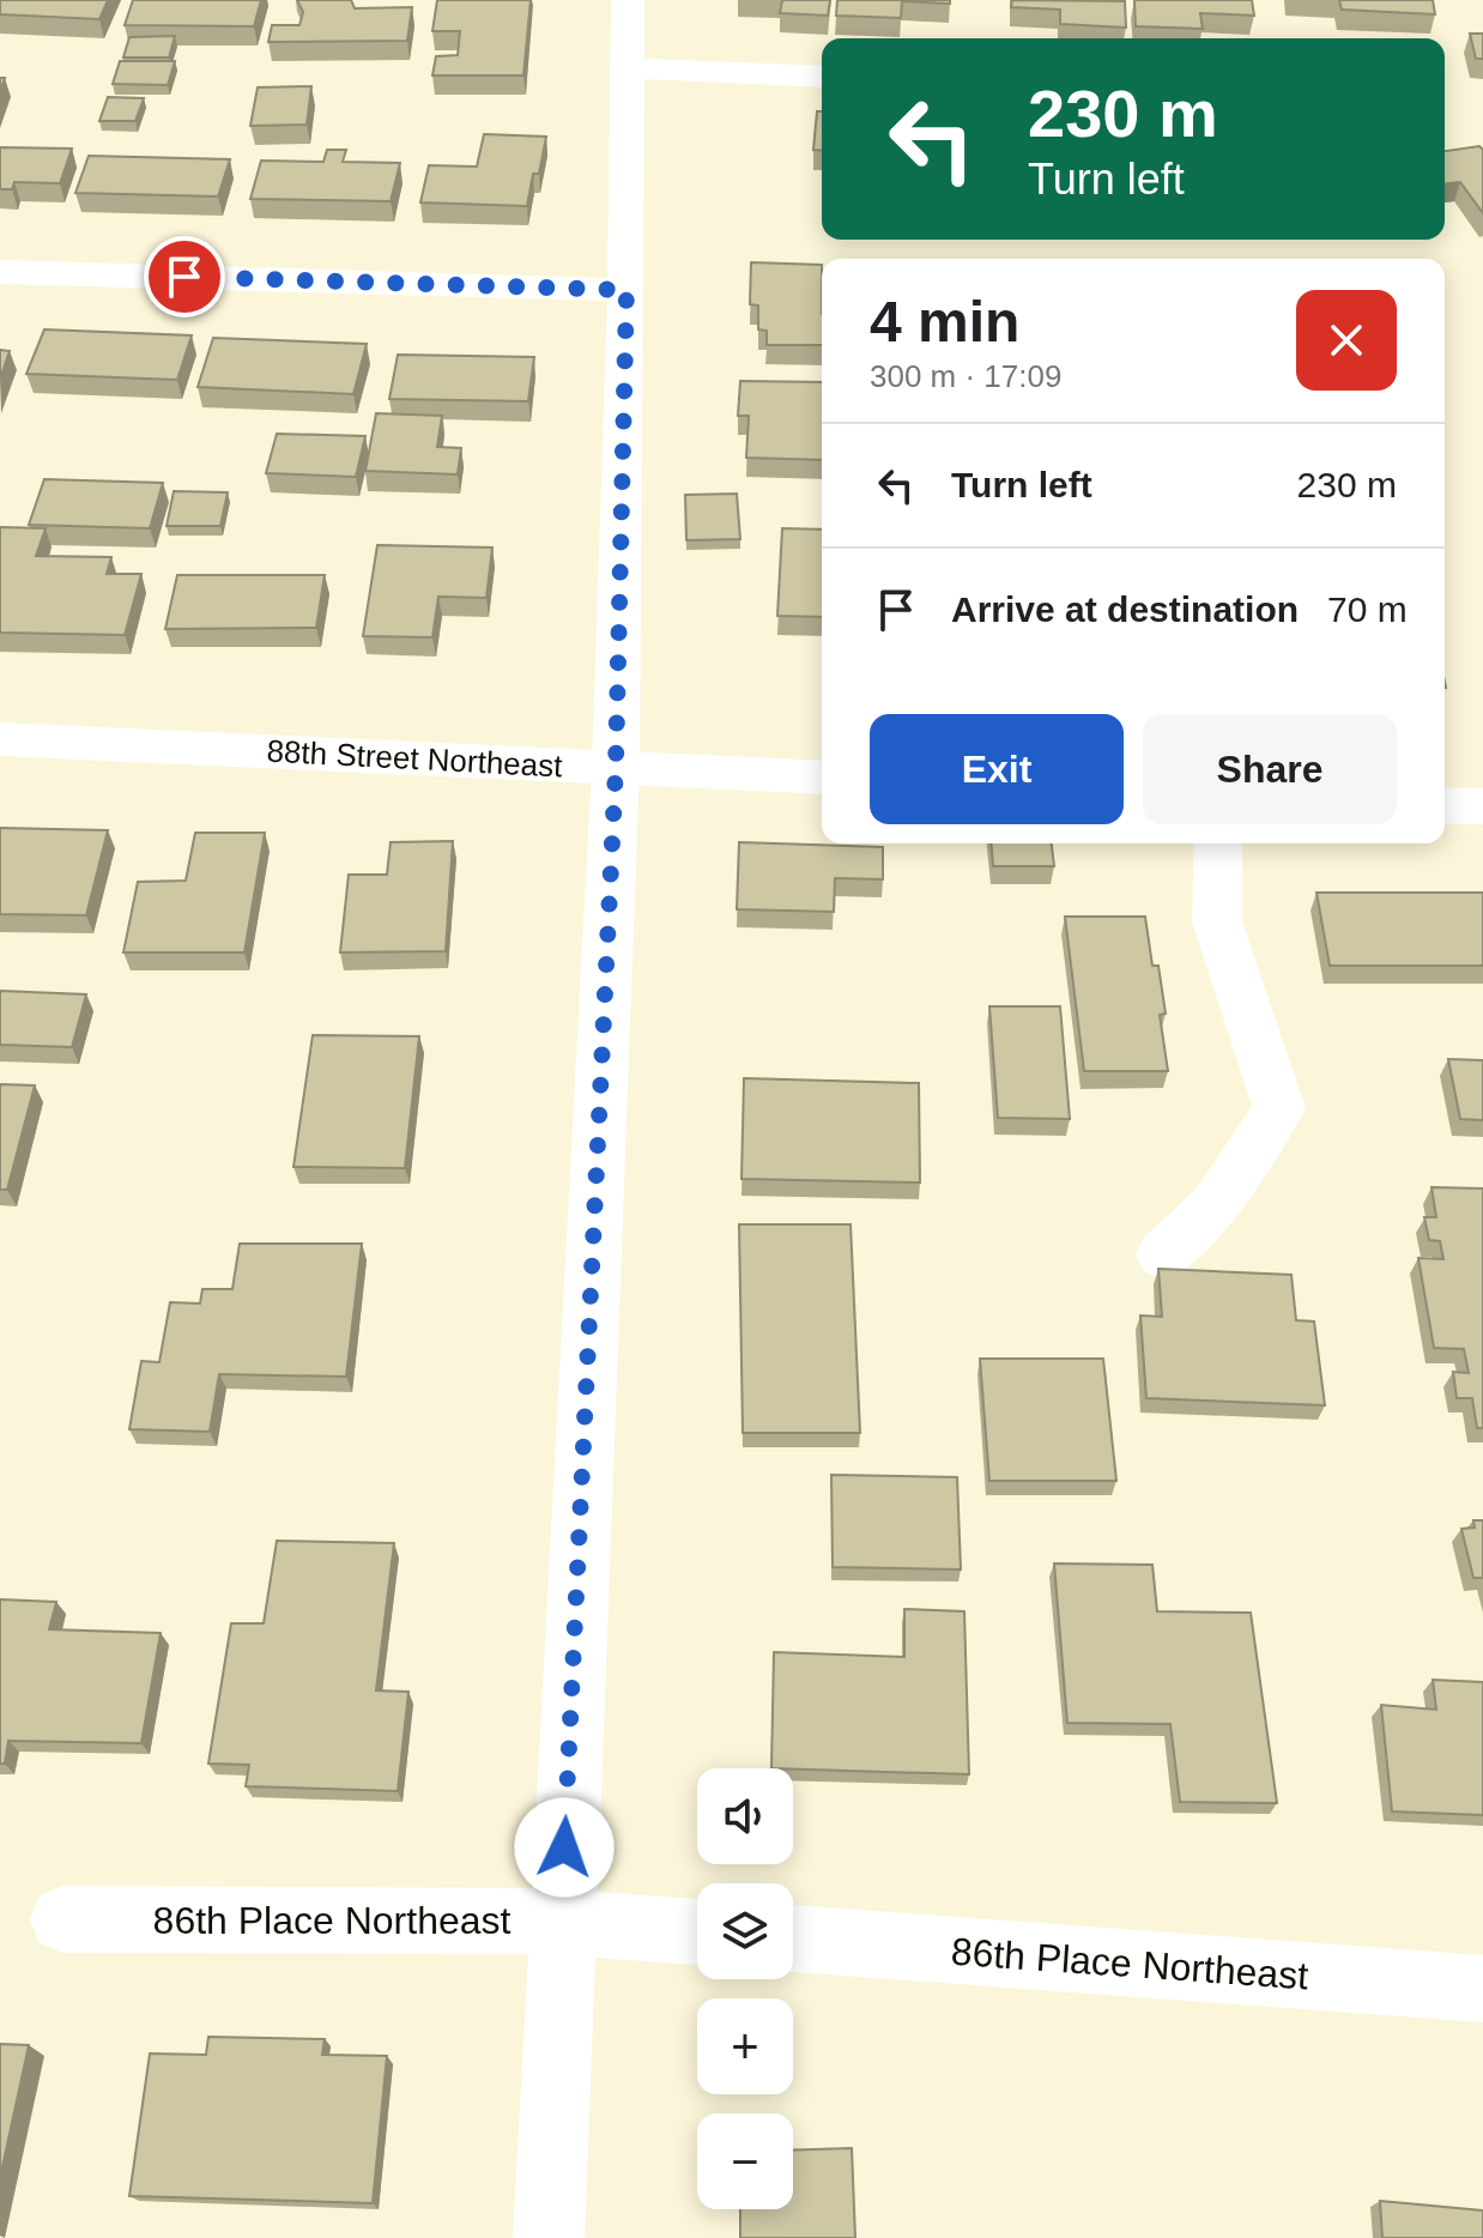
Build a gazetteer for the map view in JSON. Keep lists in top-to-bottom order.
{
  "streets": {
    "street": ["88th Street Northeast", "86th Place Northeast"]
  },
  "page": {
    "turn": ["230 m", "Turn left"],
    "heading": ["4 min", "300 m · 17:09"],
    "list": [
      {
        "name": "Turn left",
        "value": "230 m"
      },
      {
        "name": "Arrive at destination",
        "value": "70 m"
      }
    ],
    "buttons": ["Exit", "Share"],
    "map_buttons": ["+", "−"]
  }
}
